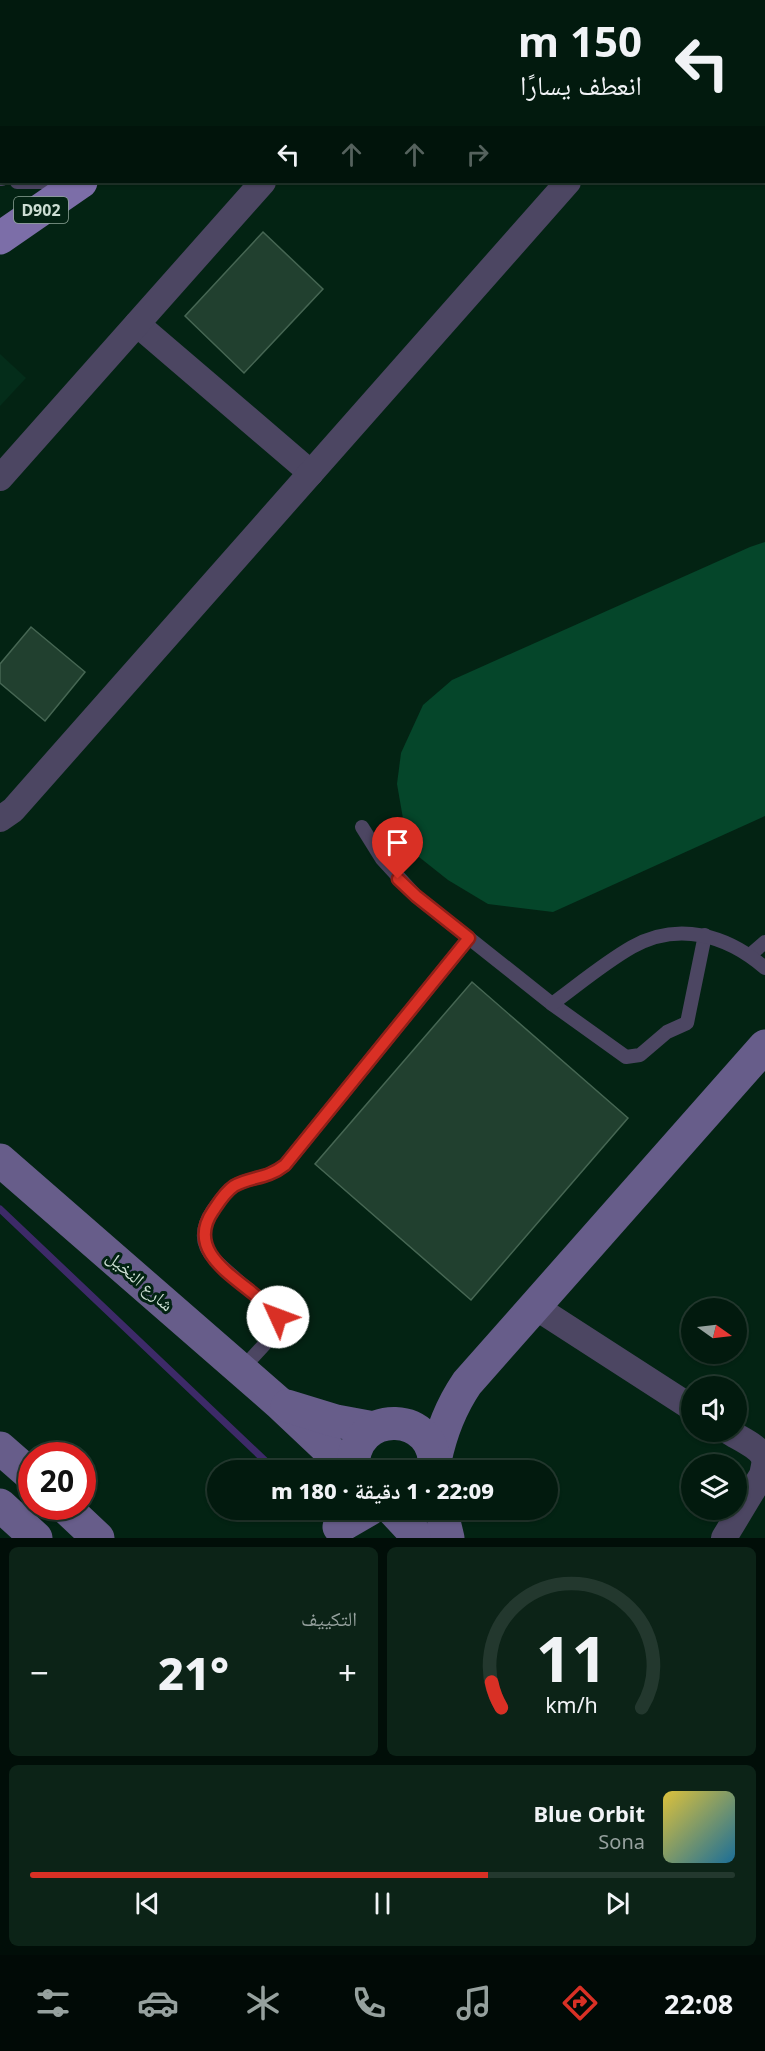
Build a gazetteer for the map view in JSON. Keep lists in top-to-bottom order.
{
  "streets": {
    "main road": ["D902"],
    "street": ["شارع النخيل"]
  },
  "north": "right",
  "page": {
    "turn": ["150 m", "انعطف يسارًا"],
    "limit": "20",
    "trip": "22:09 · 1 دقيقة · 180 m",
    "tile": "التكييف",
    "heat": ["−", "21°", "+"],
    "song": ["Blue Orbit", "Sona"],
    "tabs": "22:08",
    "gauge": ["11", "km/h"]
  }
}
